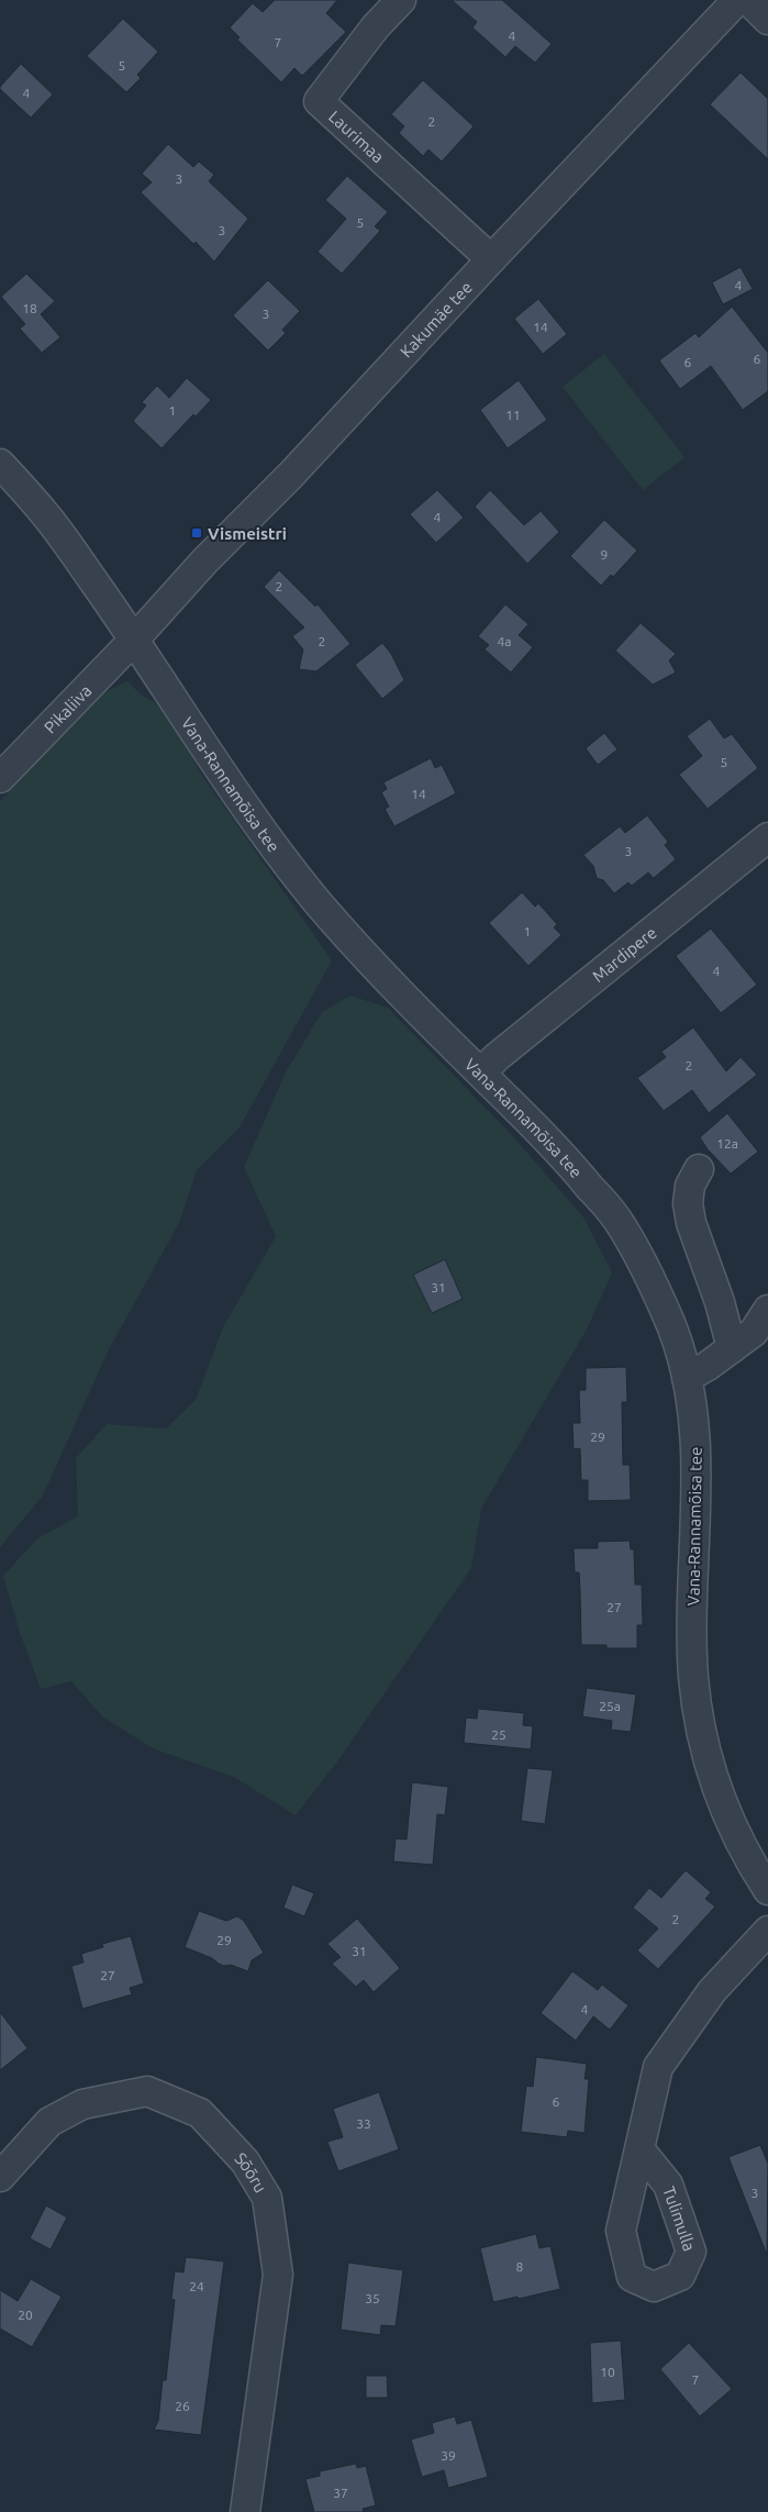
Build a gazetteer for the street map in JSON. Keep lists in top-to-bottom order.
{
  "streets": {
    "street": [
      "Laurimaa",
      "Kakumäe tee",
      "Pikaliiva",
      "Vana-Rannamõisa tee",
      "Mardipere",
      "Sõõru"
    ]
  },
  "crossings": [
    ["Laurimaa", "Kakumäe tee"],
    ["Kakumäe tee", "Pikaliiva"],
    ["Kakumäe tee", "Vana-Rannamõisa tee"],
    ["Pikaliiva", "Vana-Rannamõisa tee"],
    ["Vana-Rannamõisa tee", "Mardipere"]
  ],
  "places": {
    "transit": ["Vismeistri"]
  },
  "house_numbers": [
    "4",
    "7",
    "5",
    "4",
    "2",
    "3",
    "5",
    "3",
    "4",
    "18",
    "3",
    "14",
    "6",
    "6",
    "1",
    "11",
    "4",
    "9",
    "2",
    "2",
    "4a",
    "5",
    "14",
    "3",
    "1",
    "4",
    "2",
    "12a",
    "31",
    "29",
    "27",
    "25a",
    "25",
    "2",
    "29",
    "31",
    "27",
    "4",
    "6",
    "33",
    "3",
    "8",
    "24",
    "35",
    "20",
    "10",
    "7",
    "26",
    "39",
    "37"
  ]
}
